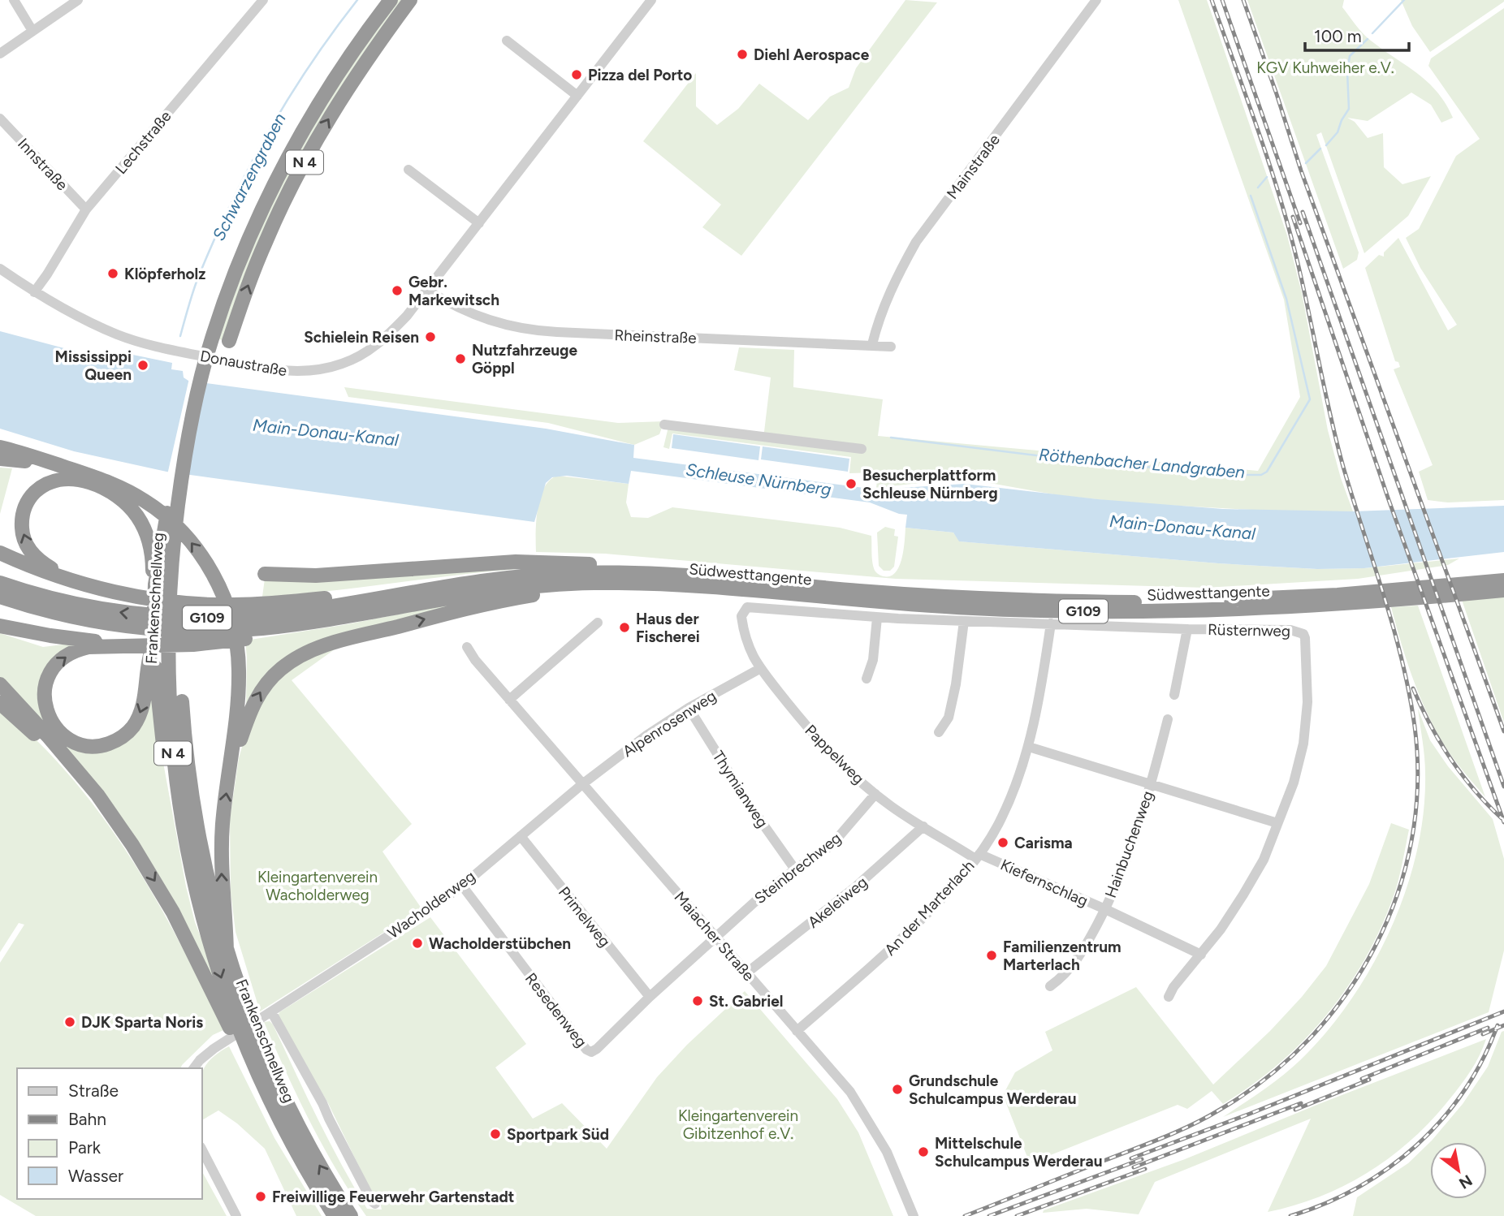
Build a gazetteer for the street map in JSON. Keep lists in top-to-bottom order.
{
  "streets": {
    "highway": [
      "N 4",
      "Südwesttangente",
      "Frankenschnellweg",
      "G109"
    ],
    "street": [
      "Lechstraße",
      "Innstraße",
      "Mainstraße",
      "Rheinstraße",
      "Donaustraße",
      "Rüsternweg",
      "Alpenrosenweg",
      "Pappelweg",
      "Thymianweg",
      "Hainbuchenweg",
      "Steinbrechweg",
      "Kiefernschlag",
      "Akeleiweg",
      "Wacholderweg",
      "An der Marterlach",
      "Primelweg",
      "Maiacher Straße",
      "Resedenweg"
    ]
  },
  "crossings": [
    ["Lechstraße", "Innstraße"],
    ["Lechstraße", "Donaustraße"],
    ["Mainstraße", "Rheinstraße"],
    ["Rheinstraße", "Donaustraße"],
    ["Rüsternweg", "Pappelweg"],
    ["Rüsternweg", "Kiefernschlag"],
    ["Rüsternweg", "An der Marterlach"],
    ["Alpenrosenweg", "Pappelweg"],
    ["Alpenrosenweg", "Thymianweg"],
    ["Alpenrosenweg", "Wacholderweg"],
    ["Alpenrosenweg", "Maiacher Straße"],
    ["Pappelweg", "Steinbrechweg"],
    ["Pappelweg", "Kiefernschlag"],
    ["Pappelweg", "Akeleiweg"],
    ["Pappelweg", "An der Marterlach"],
    ["Thymianweg", "Steinbrechweg"],
    ["Hainbuchenweg", "Kiefernschlag"],
    ["Steinbrechweg", "Maiacher Straße"],
    ["Steinbrechweg", "Resedenweg"],
    ["Kiefernschlag", "An der Marterlach"],
    ["Akeleiweg", "Maiacher Straße"],
    ["Wacholderweg", "Primelweg"],
    ["Wacholderweg", "Maiacher Straße"],
    ["Wacholderweg", "Resedenweg"],
    ["An der Marterlach", "Maiacher Straße"],
    ["Primelweg", "Resedenweg"],
    ["Maiacher Straße", "Resedenweg"]
  ],
  "water": [
    "Schwarzengraben",
    "Main-Donau-Kanal",
    "Röthenbacher Landgraben",
    "Schleuse Nürnberg"
  ],
  "parks": ["KGV Kuhweiher e.V.", "Kleingartenverein Wacholderweg", "Kleingartenverein Gibitzenhof e.V."],
  "places": [
    "Diehl Aerospace",
    "Pizza del Porto",
    "Klöpferholz",
    "Gebr. Markewitsch",
    "Schielein Reisen",
    "Nutzfahrzeuge Göppl",
    "Mississippi Queen",
    "Besucherplattform Schleuse Nürnberg",
    "Haus der Fischerei",
    "Carisma",
    "Wacholderstübchen",
    "Familienzentrum Marterlach",
    "St. Gabriel",
    "DJK Sparta Noris",
    "Grundschule Schulcampus Werderau",
    "Sportpark Süd",
    "Mittelschule Schulcampus Werderau",
    "Freiwillige Feuerwehr Gartenstadt"
  ],
  "legend": [
    "Straße",
    "Bahn",
    "Park",
    "Wasser"
  ],
  "scale_bar": "100 m",
  "north": "bottom right"
}
